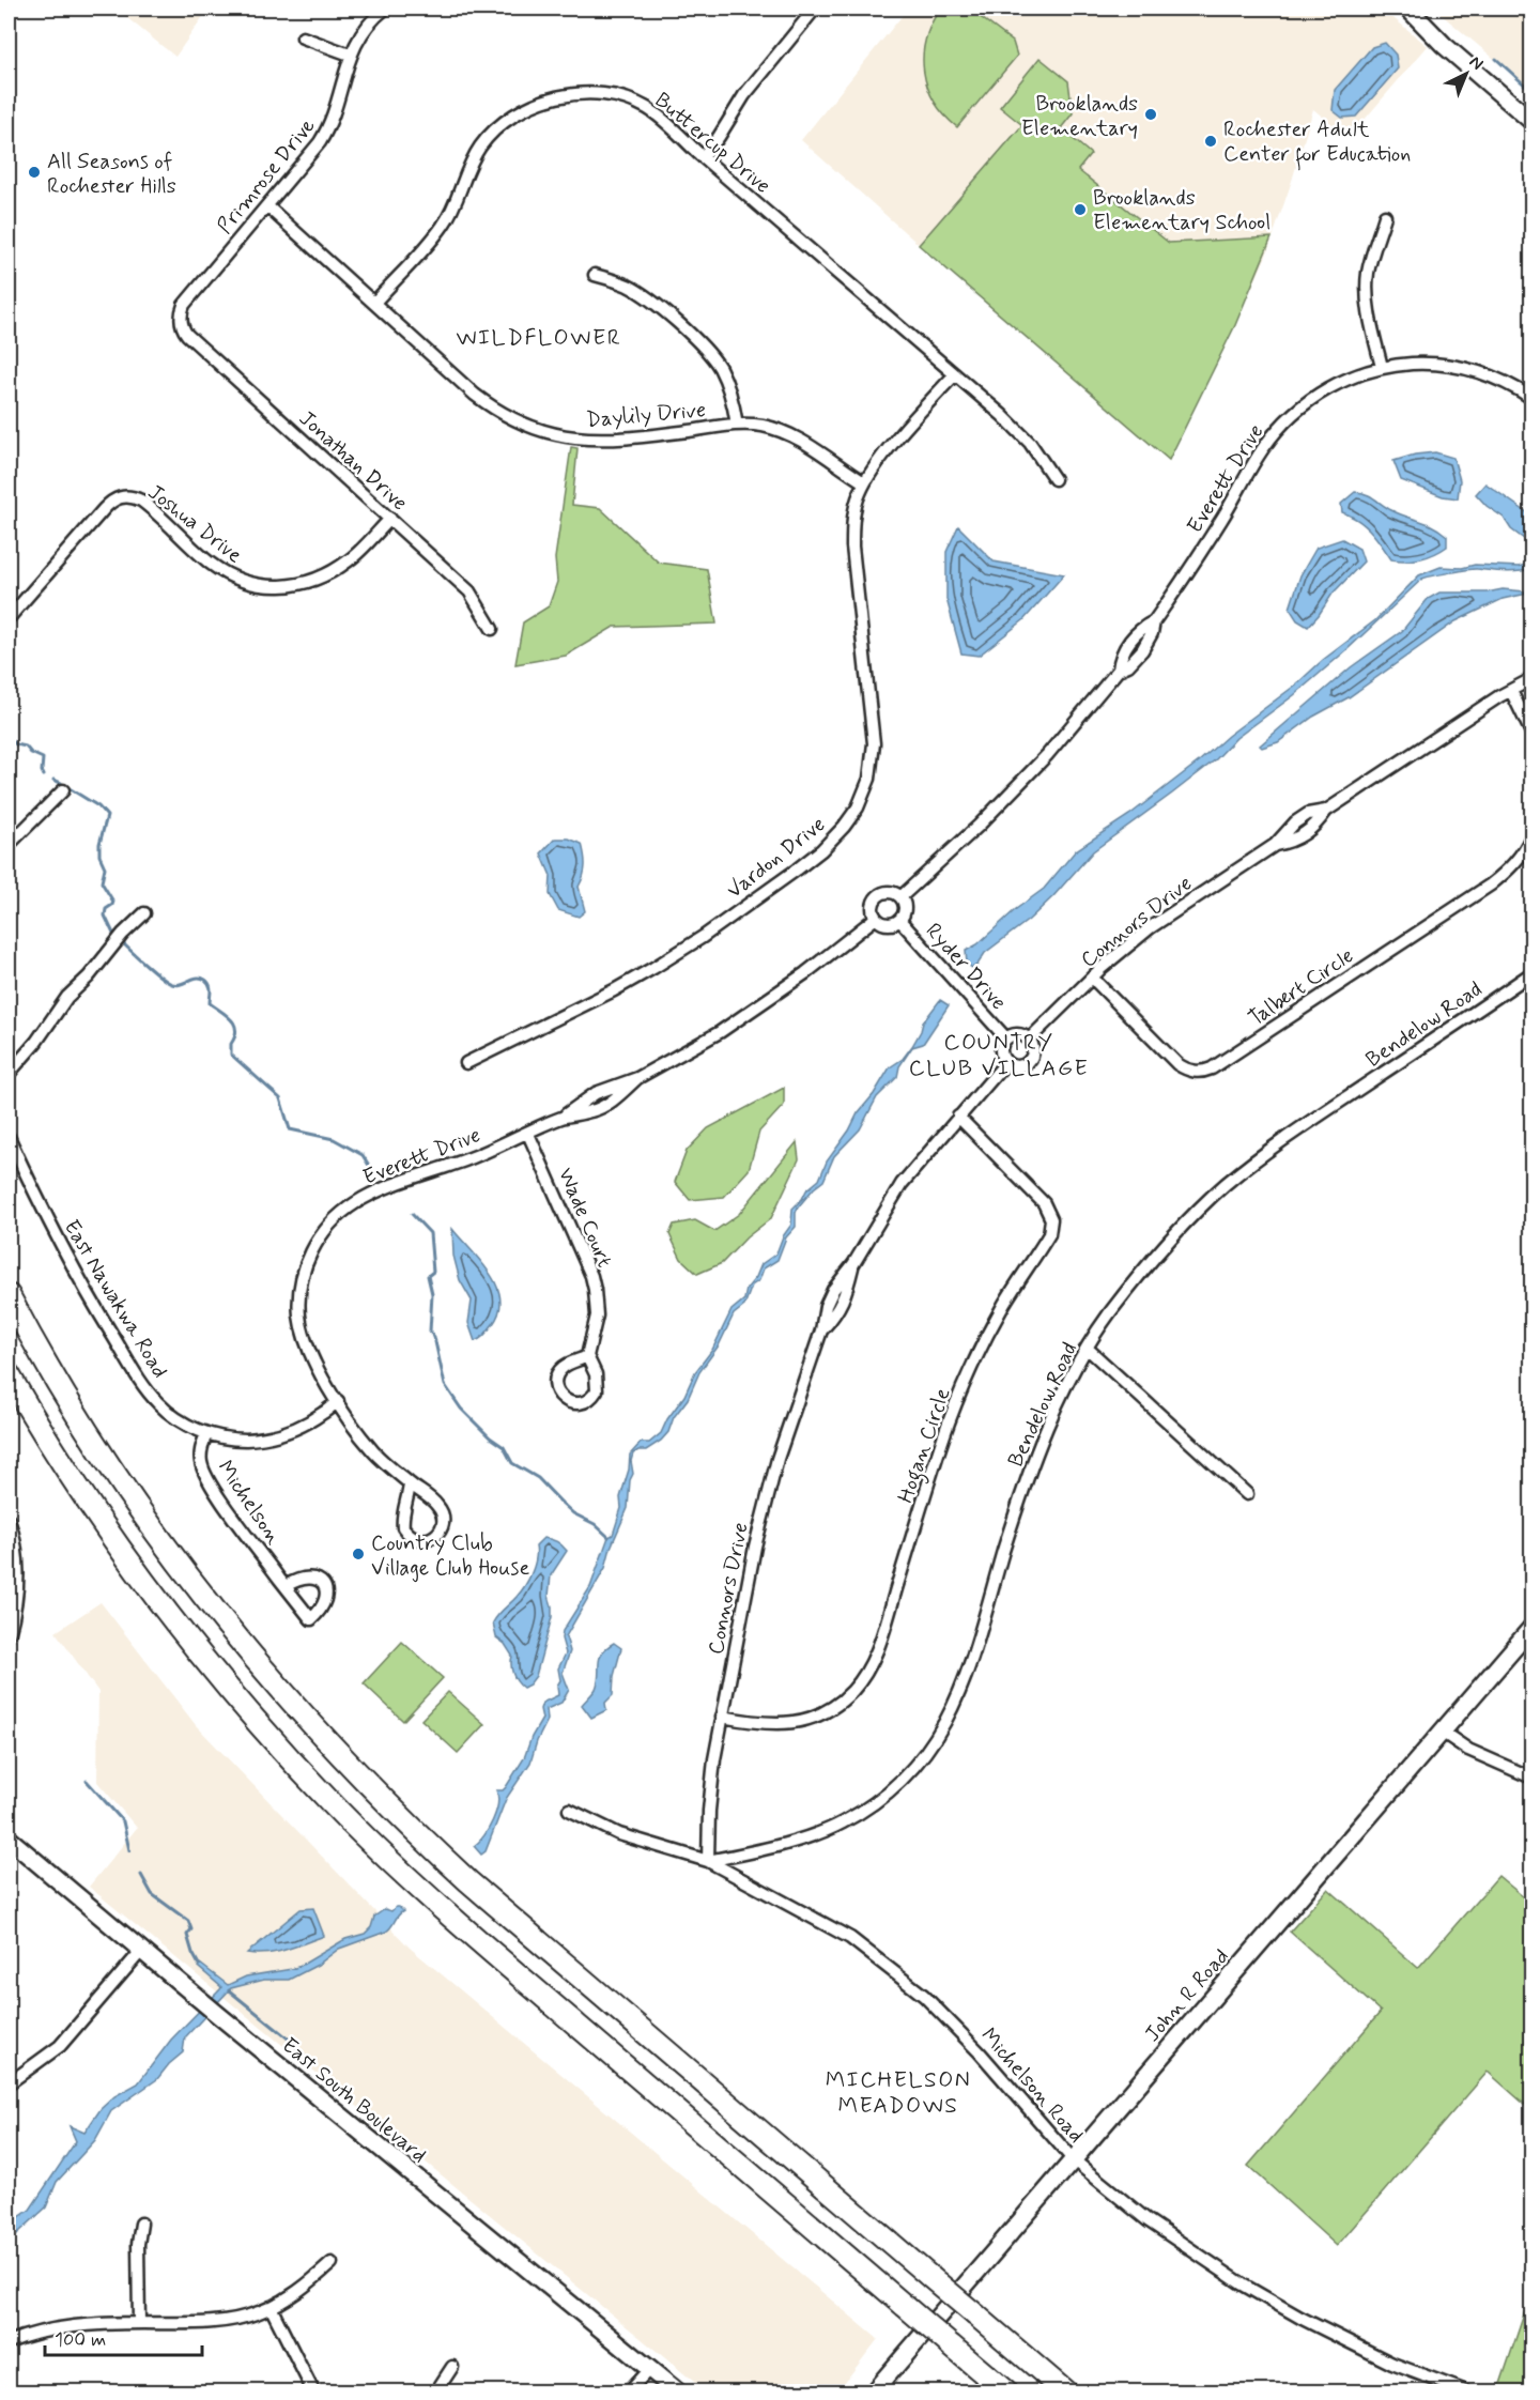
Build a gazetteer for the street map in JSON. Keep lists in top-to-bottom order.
{
  "streets": {
    "main road": ["John R Road", "East South Boulevard"],
    "street": [
      "Buttercup Drive",
      "Primrose Drive",
      "Daylily Drive",
      "Jonathan Drive",
      "Everett Drive",
      "Joshua Drive",
      "Vardon Drive",
      "Connors Drive",
      "Ryder Drive",
      "Talbert Circle",
      "Bendelow Road",
      "Wade Court",
      "East Nawakwa Road",
      "Hogan Circle",
      "Michelson",
      "Michelson Road"
    ]
  },
  "crossings": [
    ["Buttercup Drive", "Daylily Drive"],
    ["Buttercup Drive", "Vardon Drive"],
    ["Primrose Drive", "Daylily Drive"],
    ["Primrose Drive", "Jonathan Drive"],
    ["Daylily Drive", "Vardon Drive"],
    ["Jonathan Drive", "Joshua Drive"],
    ["Everett Drive", "Ryder Drive"],
    ["Everett Drive", "Wade Court"],
    ["Everett Drive", "East Nawakwa Road"],
    ["Connors Drive", "Ryder Drive"],
    ["Connors Drive", "Talbert Circle"],
    ["Connors Drive", "Bendelow Road"],
    ["Connors Drive", "Hogan Circle"],
    ["Connors Drive", "Michelson Road"],
    ["Bendelow Road", "Michelson Road"],
    ["East Nawakwa Road", "Michelson"],
    ["John R Road", "Michelson Road"]
  ],
  "districts": ["WILDFLOWER", "COUNTRY CLUB VILLAGE", "MICHELSON MEADOWS"],
  "places": [
    "Brooklands Elementary",
    "Rochester Adult Center for Education",
    "All Seasons of Rochester Hills",
    "Brooklands Elementary School",
    "Country Club Village Club House"
  ],
  "scale_bar": "100 m",
  "north": "top right"
}
